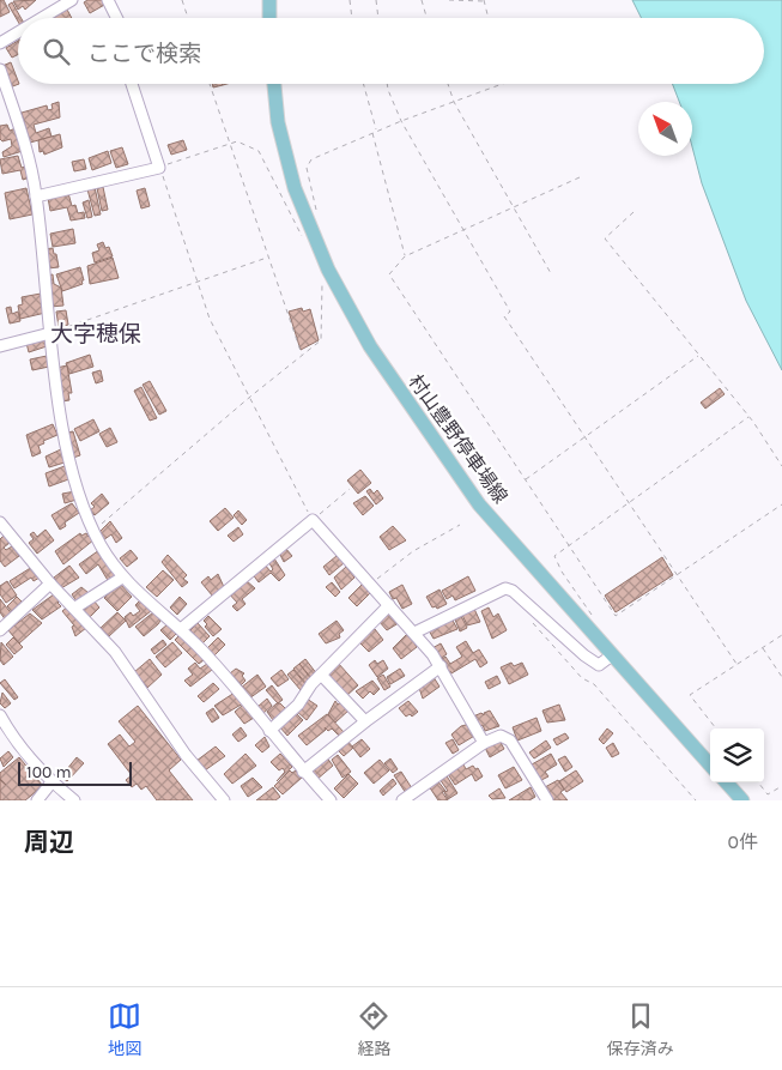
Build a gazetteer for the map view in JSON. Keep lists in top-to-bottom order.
{
  "streets": {
    "main road": ["村山豊野停車場線"]
  },
  "districts": ["大字穂保"],
  "scale_bar": "100 m",
  "north": "top left",
  "page": {
    "search": "ここで検索",
    "scale": "100 m",
    "heading": ["周辺", "0件"],
    "nav": ["地図", "経路", "保存済み"]
  }
}
